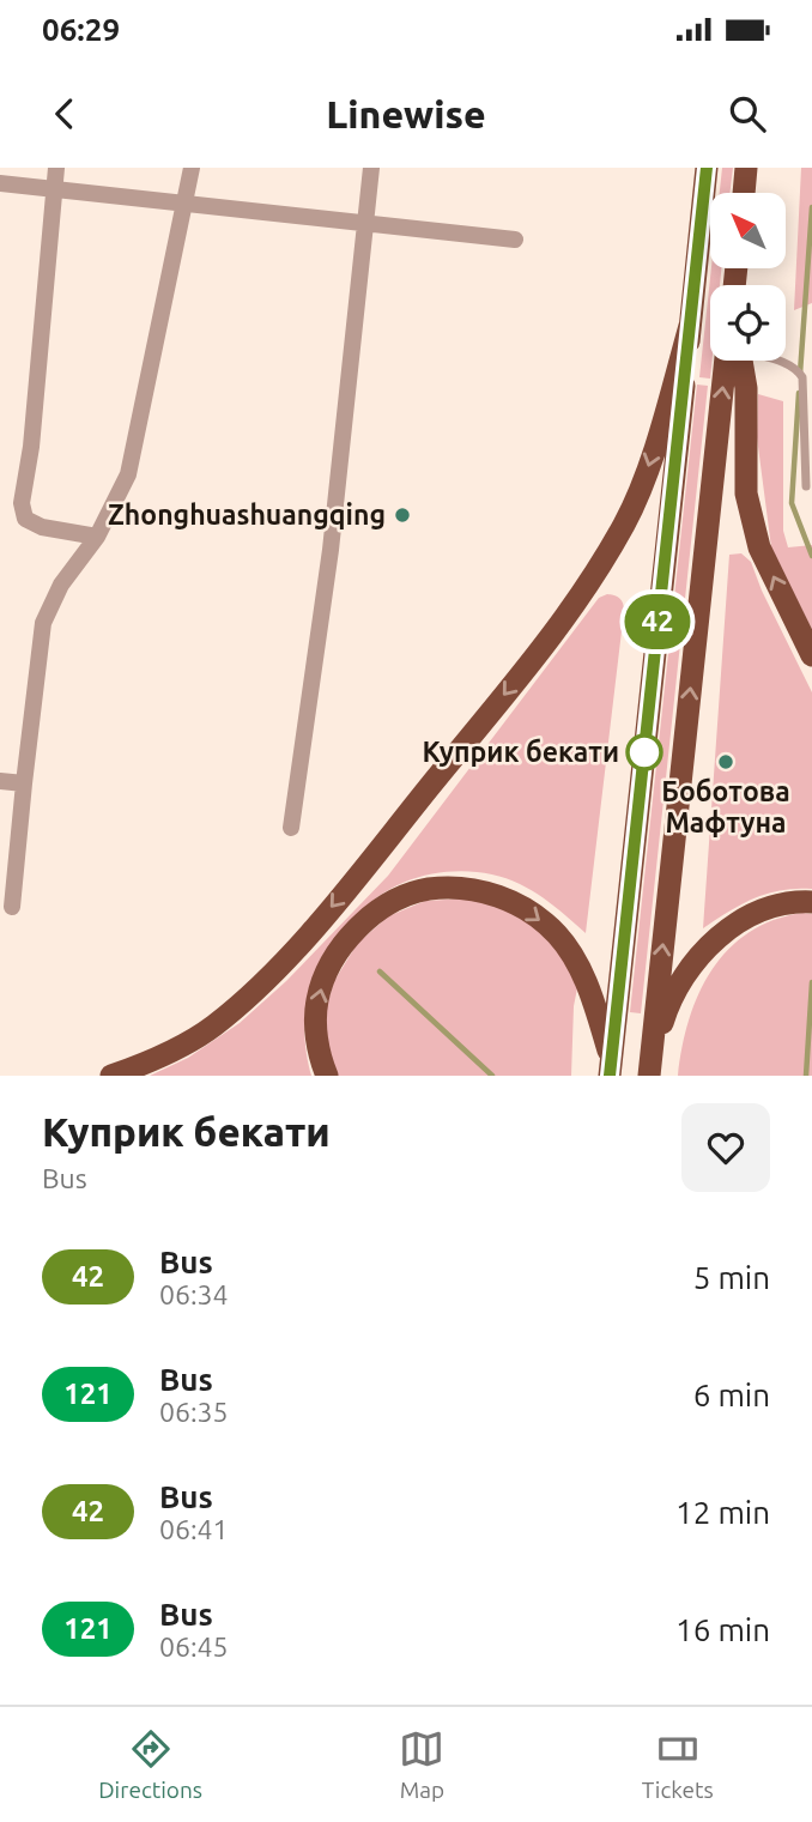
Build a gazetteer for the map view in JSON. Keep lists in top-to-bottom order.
{
  "places": ["Zhonghuashuangqing", "Куприк бекати", "Боботова Мафтуна"],
  "lines": ["bus line 42"],
  "north": "top left",
  "page": {
    "status": "06:29",
    "header": "Linewise",
    "on_map": "42",
    "heading": ["Куприк бекати", "Bus"],
    "list": [
      {
        "mark": "42",
        "name": "Bus",
        "note": "06:34",
        "value": "5 min"
      },
      {
        "mark": "121",
        "name": "Bus",
        "note": "06:35",
        "value": "6 min"
      },
      {
        "mark": "42",
        "name": "Bus",
        "note": "06:41",
        "value": "12 min"
      },
      {
        "mark": "121",
        "name": "Bus",
        "note": "06:45",
        "value": "16 min"
      }
    ],
    "tabs": ["Directions", "Map", "Tickets"]
  }
}
